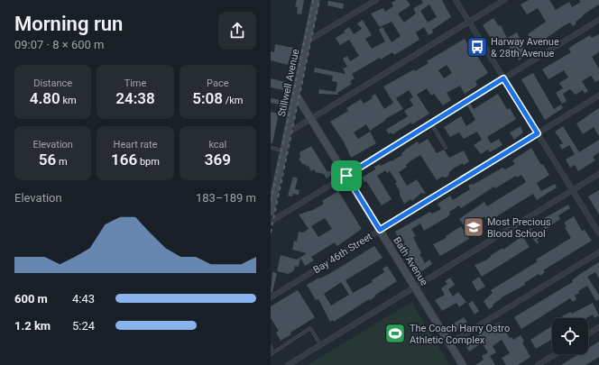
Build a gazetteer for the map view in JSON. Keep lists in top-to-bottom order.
{
  "streets": {
    "street": ["Stillwell Avenue", "Bay 46th Street", "Bath Avenue"]
  },
  "crossings": [
    ["Stillwell Avenue", "Bath Avenue"],
    ["Bay 46th Street", "Bath Avenue"]
  ],
  "places": {
    "bus stop": ["Harway Avenue & 28th Avenue"],
    "school or university": ["Most Precious Blood School"],
    "sports": ["The Coach Harry Ostro Athletic Complex"]
  },
  "page": {
    "heading": ["Morning run", "09:07 · 8 × 600 m"],
    "stats": [
      ["Distance", "4.80 km"],
      ["Time", "24:38"],
      ["Pace", "5:08 /km"],
      ["Elevation", "56 m"],
      ["Heart rate", "166 bpm"],
      ["kcal", "369"]
    ],
    "chart": ["Elevation", "183–189 m"],
    "list": [
      {
        "name": "600 m",
        "note": "4:43"
      },
      {
        "name": "1.2 km",
        "note": "5:24"
      }
    ]
  }
}
